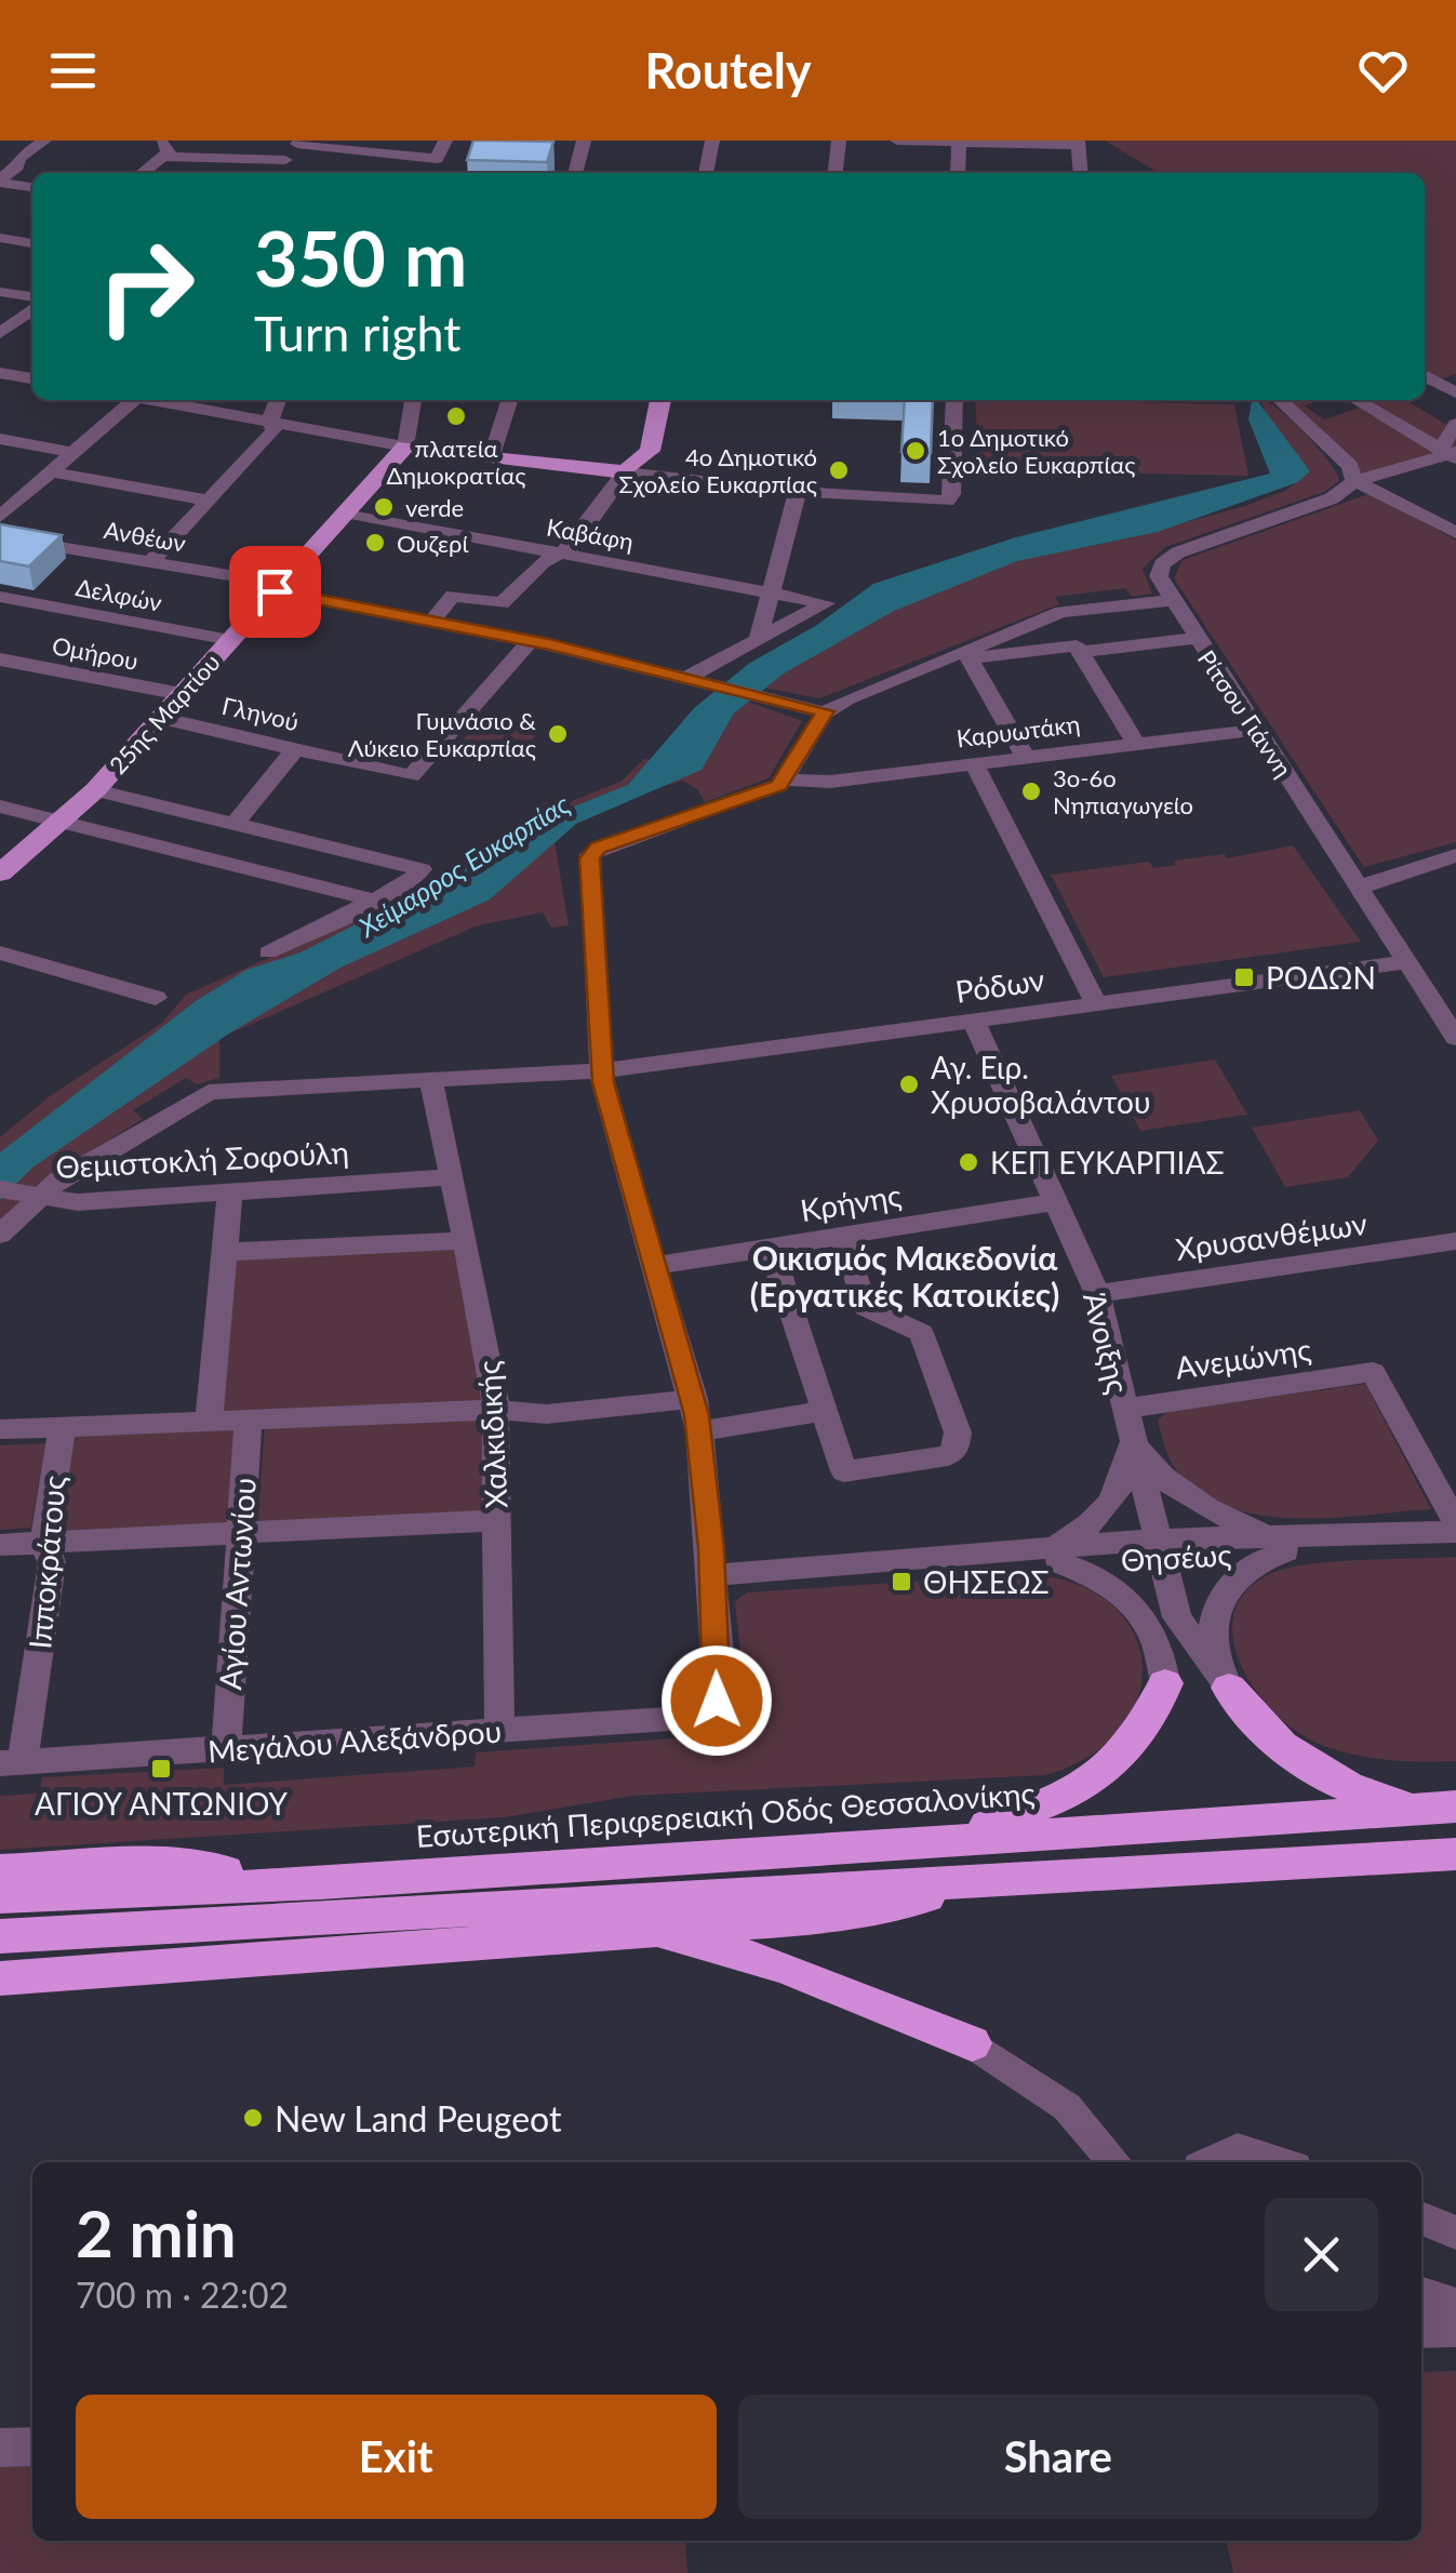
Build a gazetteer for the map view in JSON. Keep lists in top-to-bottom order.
{
  "streets": {
    "highway": ["Εσωτερική Περιφερειακή Οδός Θεσσαλονίκης"],
    "main road": ["25ης Μαρτίου"],
    "street": [
      "Καβάφη",
      "Ανθέων",
      "Δελφών",
      "Ομήρου",
      "Γληνού",
      "Ρίτσου Γιάννη",
      "Καρυωτάκη",
      "Ρόδων",
      "Θεμιστοκλή Σοφούλη",
      "Κρήνης",
      "Χρυσανθέμων",
      "Άνοιξης",
      "Ανεμώνης",
      "Χαλκιδικής",
      "Θησέως",
      "Ιπποκράτους",
      "Αγίου Αντωνίου",
      "Μεγάλου Αλεξάνδρου"
    ]
  },
  "crossings": [
    ["Καβάφη", "25ης Μαρτίου"],
    ["Ανθέων", "25ης Μαρτίου"],
    ["Ανθέων", "Γληνού"],
    ["Δελφών", "25ης Μαρτίου"],
    ["Ομήρου", "25ης Μαρτίου"],
    ["25ης Μαρτίου", "Γληνού"],
    ["Ρίτσου Γιάννη", "Καρυωτάκη"],
    ["Ρίτσου Γιάννη", "Ρόδων"],
    ["Ρόδων", "Θεμιστοκλή Σοφούλη"],
    ["Ρόδων", "Άνοιξης"],
    ["Θεμιστοκλή Σοφούλη", "Χαλκιδικής"],
    ["Κρήνης", "Άνοιξης"],
    ["Χρυσανθέμων", "Άνοιξης"],
    ["Άνοιξης", "Ανεμώνης"],
    ["Άνοιξης", "Θησέως"],
    ["Χαλκιδικής", "Μεγάλου Αλεξάνδρου"],
    ["Θησέως", "Μεγάλου Αλεξάνδρου"],
    ["Ιπποκράτους", "Μεγάλου Αλεξάνδρου"],
    ["Αγίου Αντωνίου", "Μεγάλου Αλεξάνδρου"]
  ],
  "districts": ["Οικισμός Μακεδονία (Εργατικές Κατοικίες)"],
  "water": ["Χείμαρρος Ευκαρπίας"],
  "places": {
    "other": [
      "πλατεία Δημοκρατίας",
      "1ο Δημοτικό Σχολείο Ευκαρπίας",
      "4ο Δημοτικό Σχολείο Ευκαρπίας",
      "verde",
      "Ουζερί",
      "Γυμνάσιο & Λύκειο Ευκαρπίας",
      "3ο-6ο Νηπιαγωγείο",
      "Αγ. Ειρ. Χρυσοβαλάντου",
      "ΚΕΠ ΕΥΚΑΡΠΙΑΣ",
      "New Land Peugeot"
    ],
    "transit": ["ΡΟΔΩΝ", "ΘΗΣΕΩΣ", "ΑΓΙΟΥ ΑΝΤΩΝΙΟΥ"]
  },
  "page": {
    "header": "Routely",
    "turn": ["350 m", "Turn right"],
    "heading": ["2 min", "700 m · 22:02"],
    "buttons": ["Exit", "Share"]
  }
}
